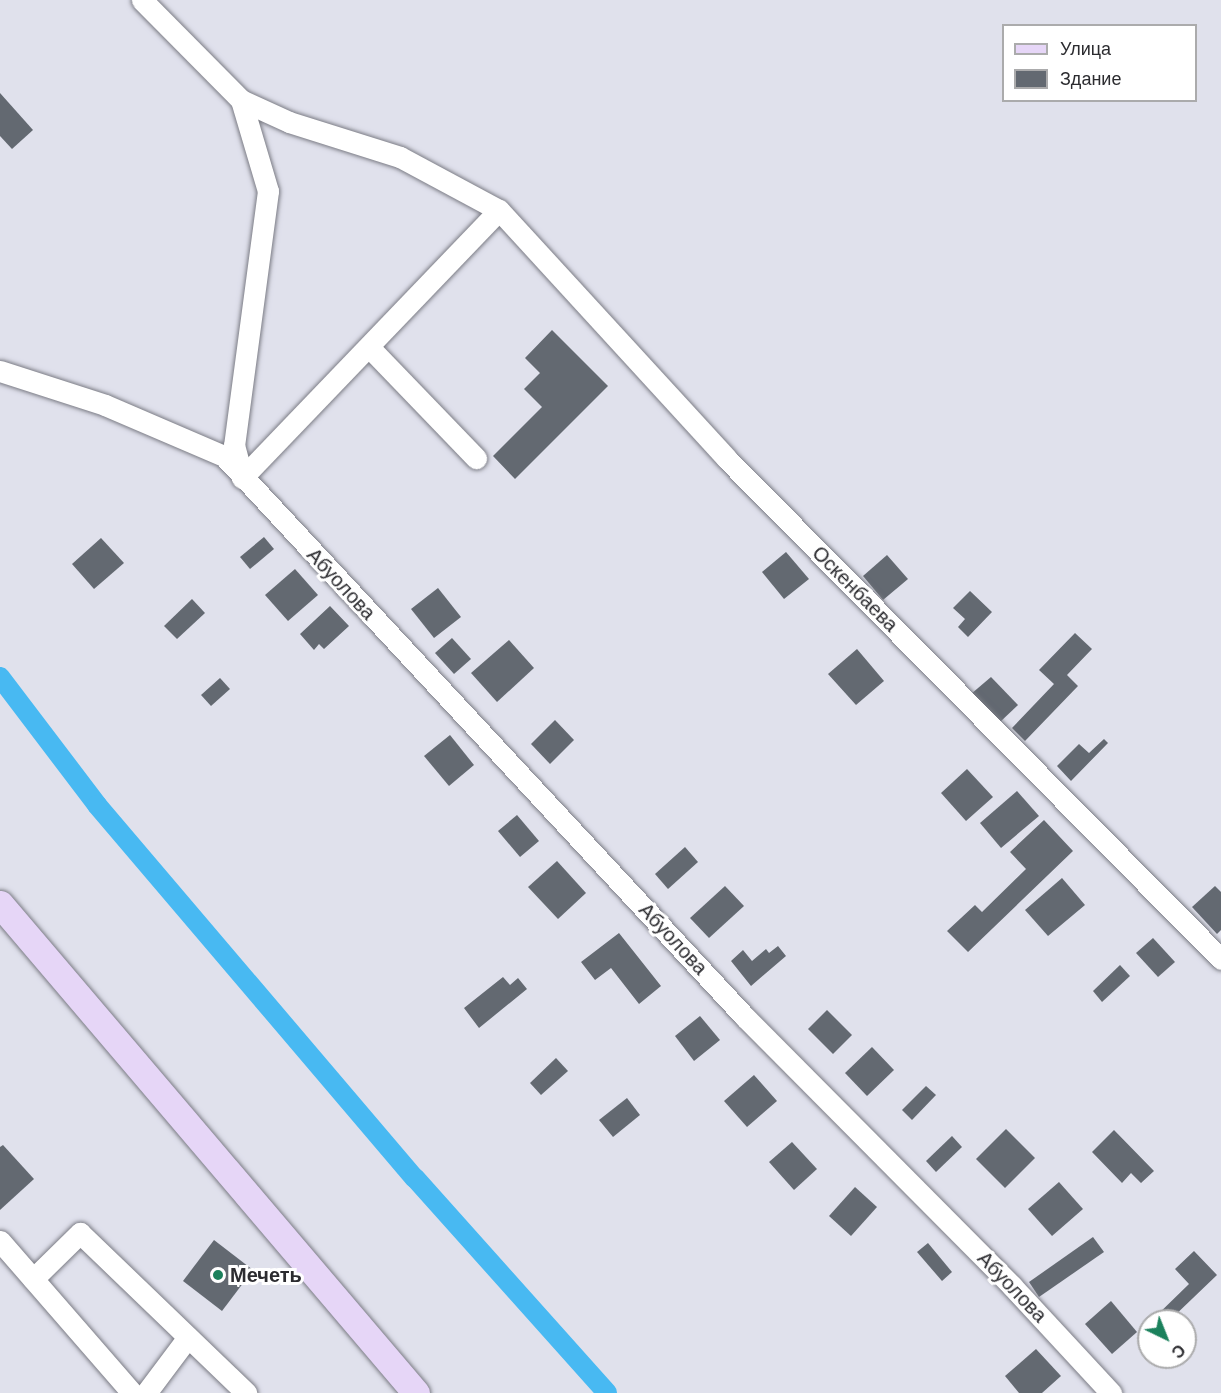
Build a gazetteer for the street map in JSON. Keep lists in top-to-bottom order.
{
  "streets": {
    "street": ["Абуолова", "Оскенбаева"]
  },
  "places": ["Мечеть"],
  "legend": ["Улица", "Здание"],
  "north": "bottom right"
}
